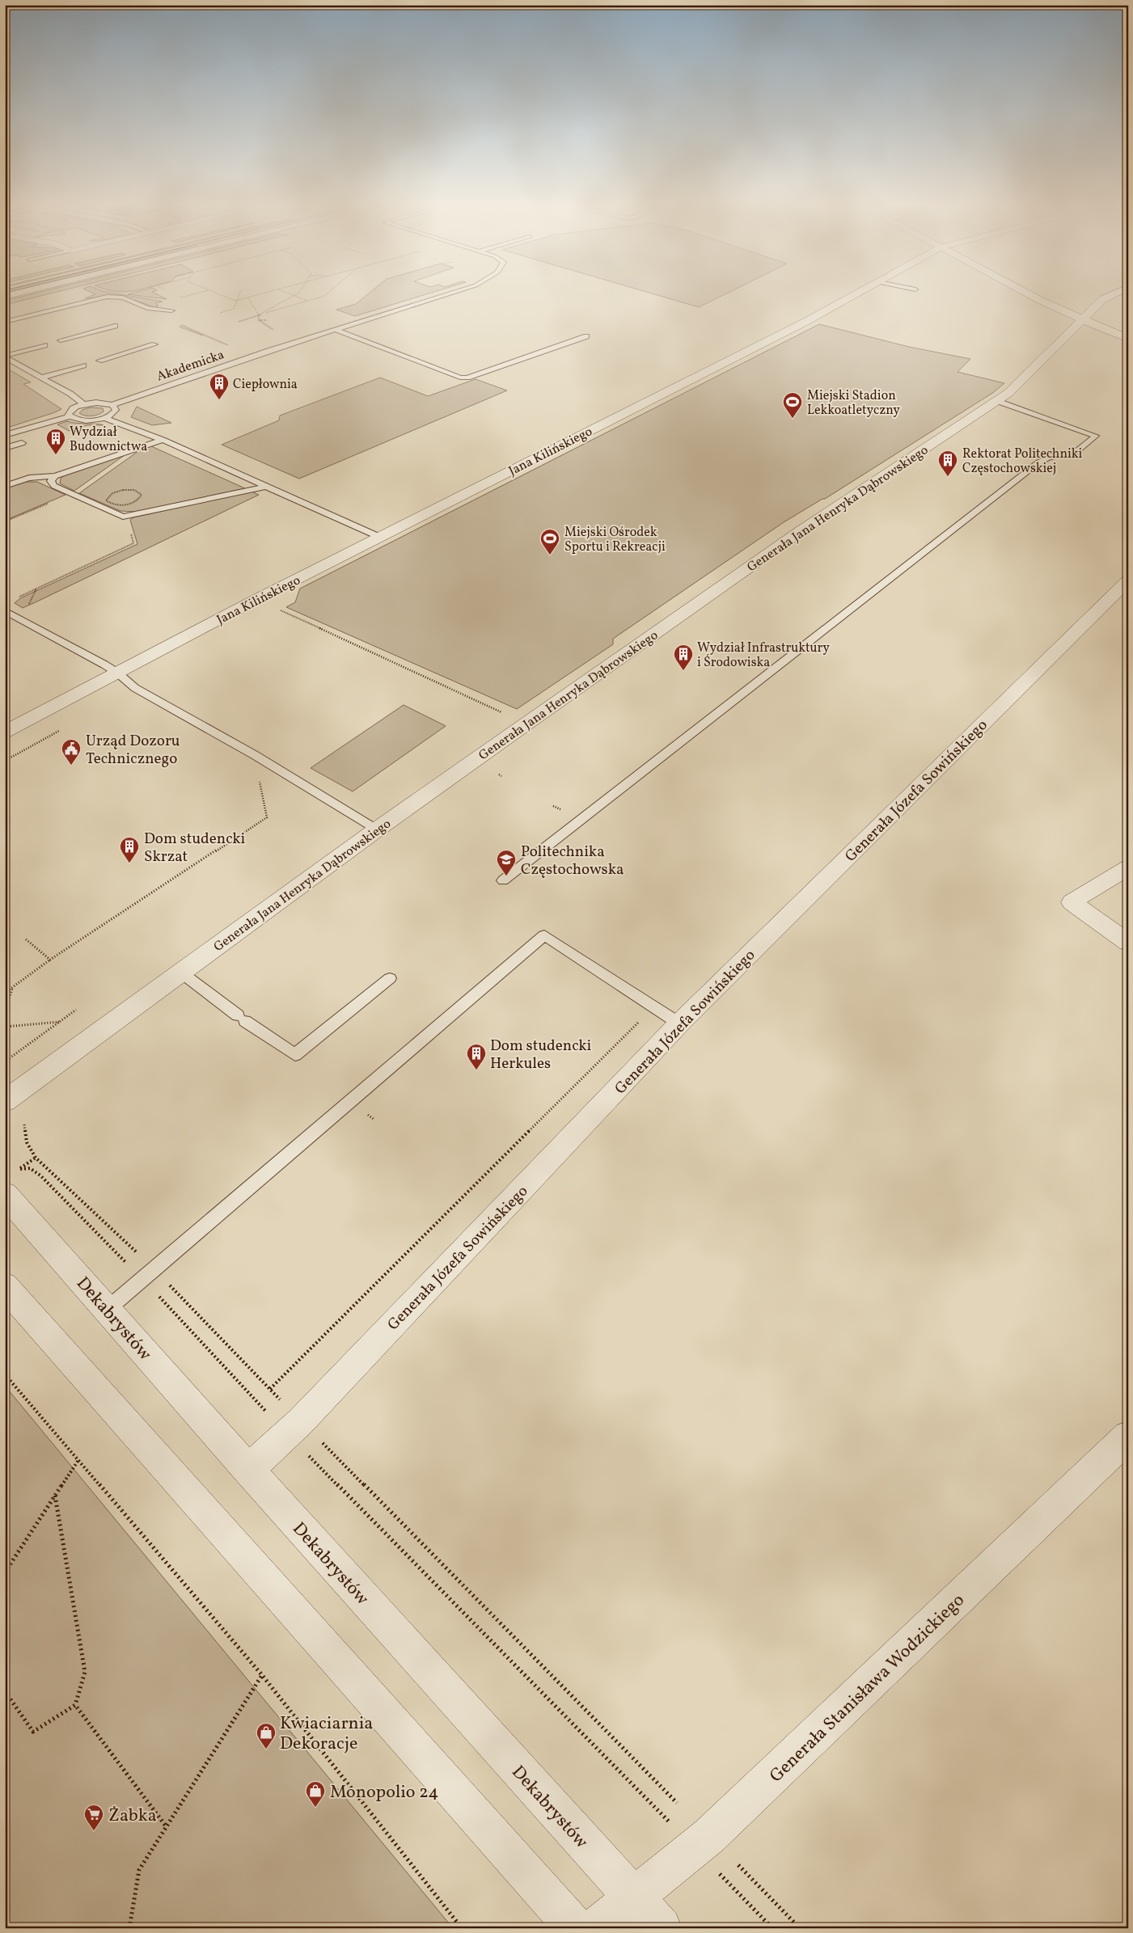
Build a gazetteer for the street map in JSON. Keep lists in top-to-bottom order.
{
  "streets": {
    "street": [
      "Jana Kilińskiego",
      "Generała Jana Henryka Dąbrowskiego",
      "Generała Józefa Sowińskiego",
      "Dekabrystów",
      "Generała Stanisława Wodzickiego"
    ],
    "lane": ["Akademicka"]
  },
  "crossings": [
    ["Generała Józefa Sowińskiego", "Dekabrystów"],
    ["Dekabrystów", "Generała Stanisława Wodzickiego"]
  ],
  "places": {
    "building": [
      "Ciepłownia",
      "Wydział Budownictwa",
      "Rektorat Politechniki Częstochowskiej",
      "Wydział Infrastruktury i Środowiska",
      "Dom studencki Skrzat",
      "Dom studencki Herkules"
    ],
    "sports": ["Miejski Stadion Lekkoatletyczny", "Miejski Ośrodek Sportu i Rekreacji"],
    "public building": ["Urząd Dozoru Technicznego"],
    "school or university": ["Politechnika Częstochowska"],
    "shop": ["Kwiaciarnia Dekoracje", "Monopolio 24"],
    "supermarket": ["Żabka"]
  }
}
